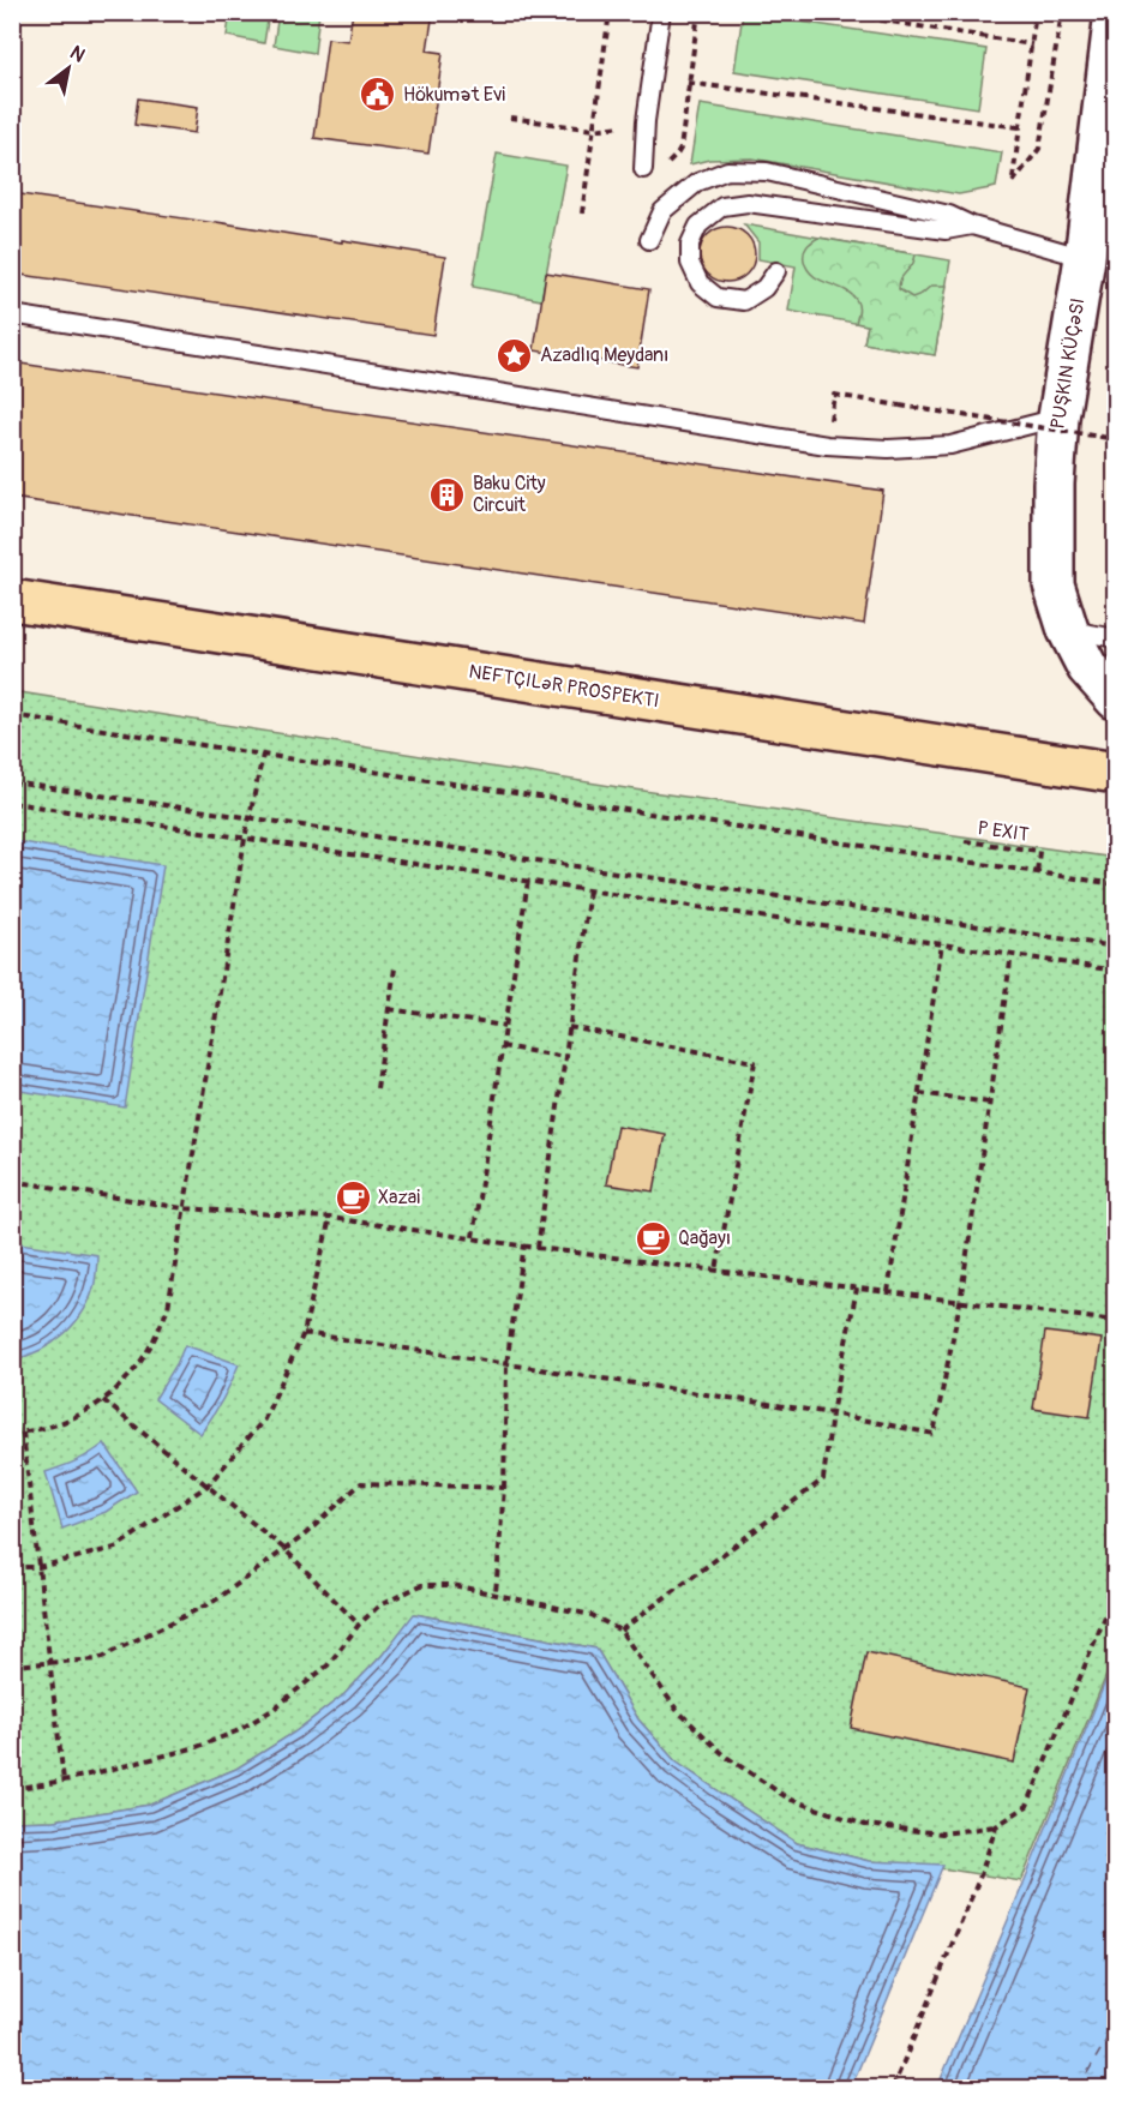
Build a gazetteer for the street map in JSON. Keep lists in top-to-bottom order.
{
  "streets": {
    "highway": ["NEFTÇILƏR PROSPEKTI"],
    "main road": ["PUŞKIN KÜÇƏSI"],
    "path": ["P EXIT"]
  },
  "places": {
    "public building": ["Hökumət Evi"],
    "place": ["Azadlıq Meydanı"],
    "building": ["Baku City Circuit"],
    "cafe": ["Xazai", "Qağayı"]
  },
  "north": "top right"
}
